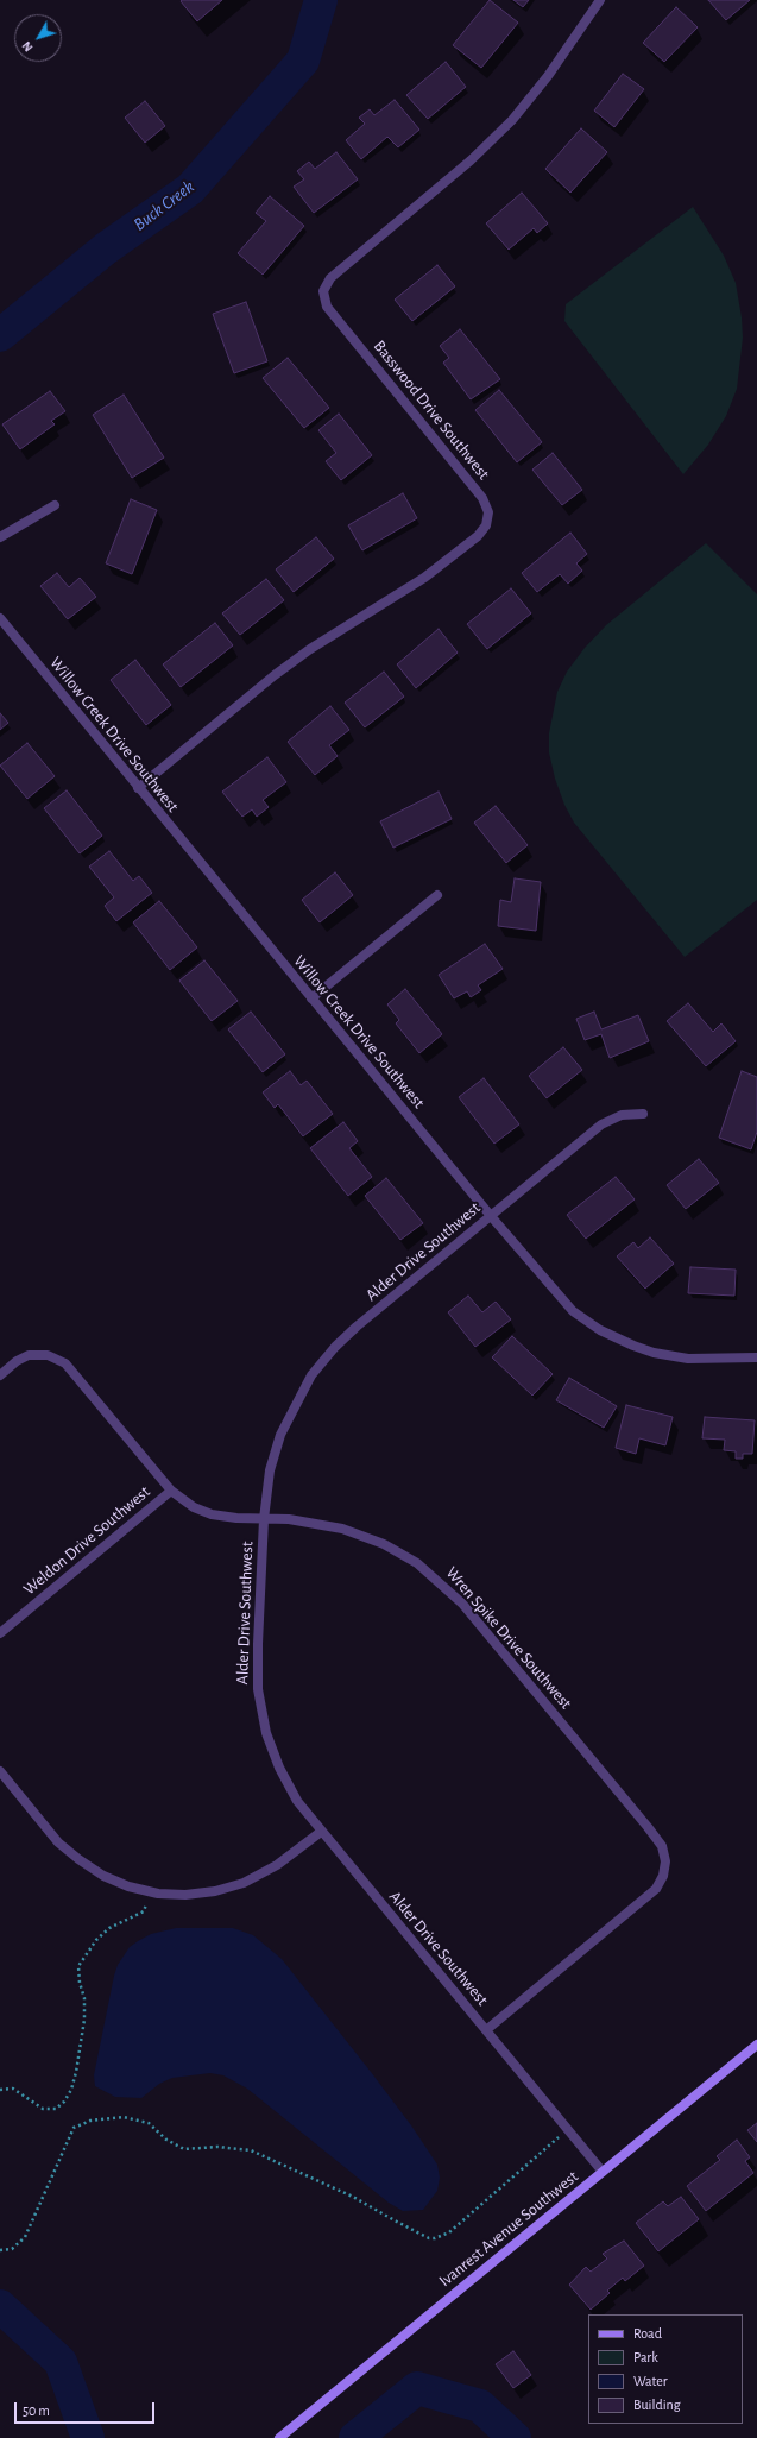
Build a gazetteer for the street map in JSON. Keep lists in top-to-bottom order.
{
  "streets": {
    "street": [
      "Basswood Drive Southwest",
      "Willow Creek Drive Southwest",
      "Alder Drive Southwest",
      "Weldon Drive Southwest",
      "Wren Spike Drive Southwest",
      "Ivanrest Avenue Southwest"
    ]
  },
  "crossings": [
    ["Basswood Drive Southwest", "Willow Creek Drive Southwest"],
    ["Willow Creek Drive Southwest", "Alder Drive Southwest"],
    ["Alder Drive Southwest", "Wren Spike Drive Southwest"],
    ["Alder Drive Southwest", "Ivanrest Avenue Southwest"],
    ["Weldon Drive Southwest", "Wren Spike Drive Southwest"]
  ],
  "water": ["Buck Creek"],
  "legend": [
    "Road",
    "Park",
    "Water",
    "Building"
  ],
  "scale_bar": "50 m",
  "north": "bottom left"
}
